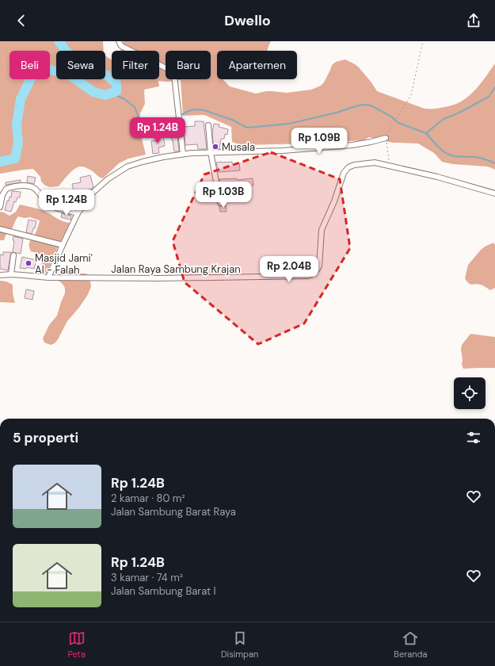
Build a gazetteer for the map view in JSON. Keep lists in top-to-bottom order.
{
  "streets": {
    "street": ["Jalan Raya Sambung Krajan"]
  },
  "places": ["Musala", "Masjid Jami' Al - Falah"],
  "page": {
    "header": "Dwello",
    "chip": [
      "Beli",
      "Sewa",
      "Filter",
      "Baru",
      "Apartemen"
    ],
    "price": [
      "Rp 1.24B",
      "Rp 1.09B",
      "Rp 1.03B",
      "Rp 1.24B",
      "Rp 2.04B"
    ],
    "heading": "5 properti",
    "list": [
      {
        "name": "Rp 1.24B",
        "note": "2 kamar · 80 m² · Jalan Sambung Barat Raya"
      },
      {
        "name": "Rp 1.24B",
        "note": "3 kamar · 74 m² · Jalan Sambung Barat I"
      }
    ],
    "tabs": ["Peta", "Disimpan", "Beranda"]
  }
}
